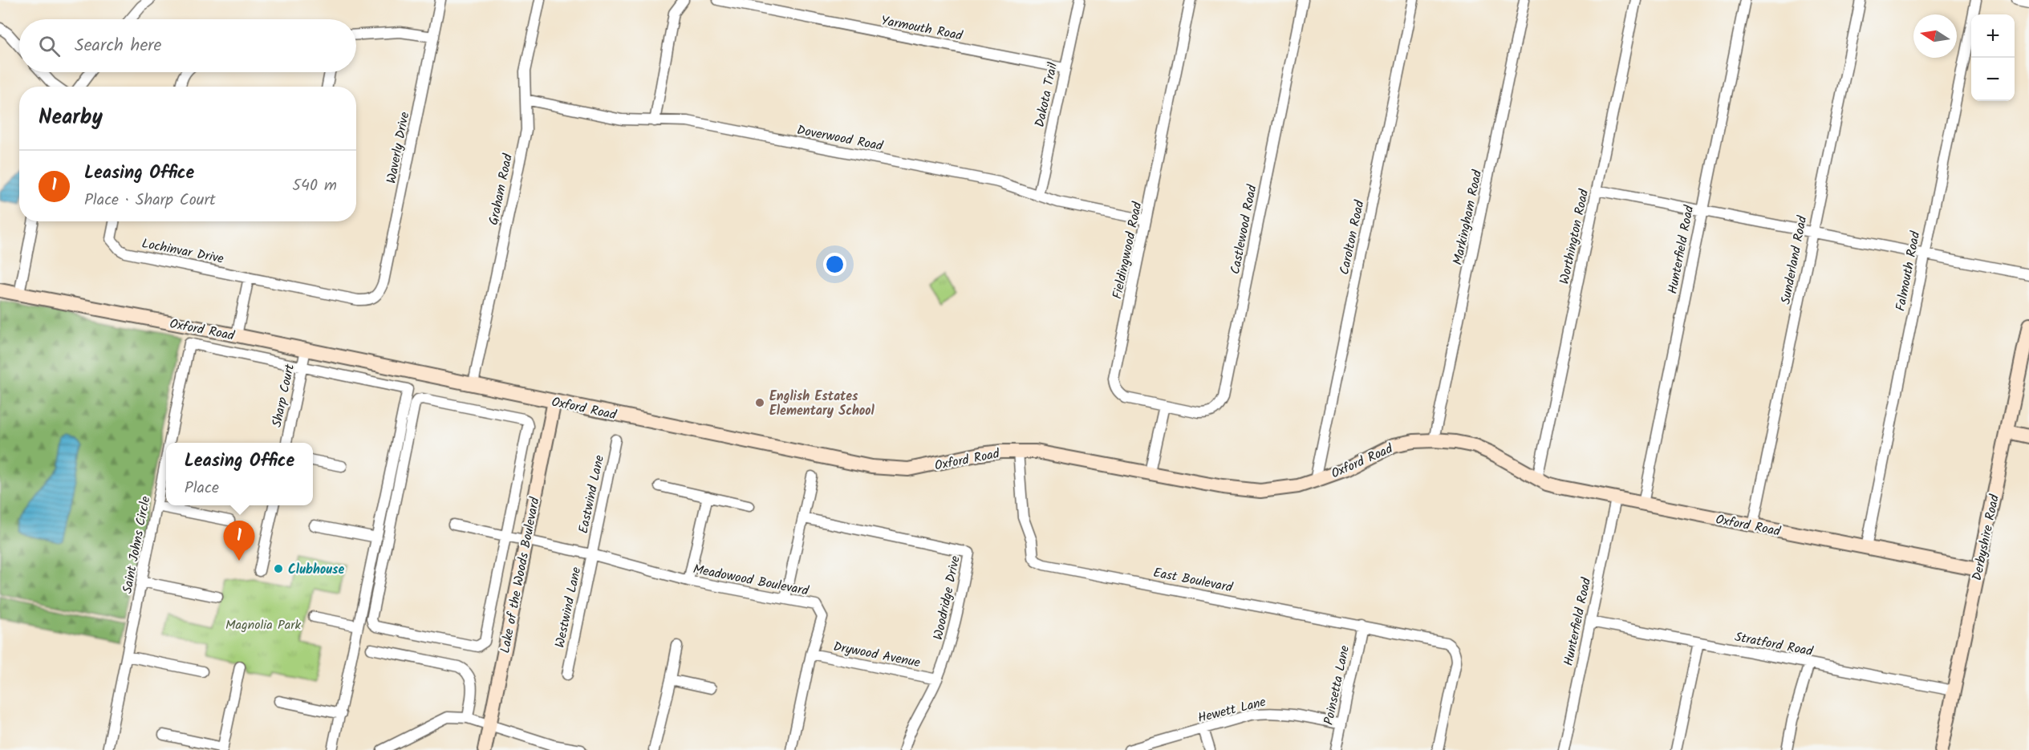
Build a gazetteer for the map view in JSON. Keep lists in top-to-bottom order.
{
  "streets": {
    "street": [
      "Yarmouth Road",
      "Dakota Trail",
      "Doverwood Road",
      "Waverly Drive",
      "Graham Road",
      "Markingham Road",
      "Castlewood Road",
      "Worthington Road",
      "Carolton Road",
      "Hunterfield Road",
      "Lochinvar Drive",
      "Fieldingwood Road",
      "Sunderland Road",
      "Falmouth Road",
      "Oxford Road",
      "Sharp Court",
      "Eastwind Lane",
      "Derbyshire Road",
      "Saint Johns Circle",
      "Lake of the Woods Boulevard",
      "Meadowood Boulevard",
      "East Boulevard",
      "Woodridge Drive",
      "Westwind Lane",
      "Stratford Road",
      "Drywood Avenue",
      "Poinsetta Lane",
      "Hewett Lane"
    ]
  },
  "crossings": [
    ["Yarmouth Road", "Dakota Trail"],
    ["Dakota Trail", "Doverwood Road"],
    ["Doverwood Road", "Graham Road"],
    ["Doverwood Road", "Fieldingwood Road"],
    ["Waverly Drive", "Lochinvar Drive"],
    ["Graham Road", "Oxford Road"],
    ["Markingham Road", "Oxford Road"],
    ["Castlewood Road", "Fieldingwood Road"],
    ["Worthington Road", "Oxford Road"],
    ["Carolton Road", "Oxford Road"],
    ["Hunterfield Road", "Oxford Road"],
    ["Hunterfield Road", "Stratford Road"],
    ["Sunderland Road", "Oxford Road"],
    ["Falmouth Road", "Oxford Road"],
    ["Oxford Road", "Sharp Court"],
    ["Oxford Road", "Derbyshire Road"],
    ["Oxford Road", "Saint Johns Circle"],
    ["Oxford Road", "Lake of the Woods Boulevard"],
    ["Oxford Road", "East Boulevard"],
    ["Eastwind Lane", "Meadowood Boulevard"],
    ["Eastwind Lane", "Westwind Lane"],
    ["Derbyshire Road", "Stratford Road"],
    ["Lake of the Woods Boulevard", "Westwind Lane"],
    ["Meadowood Boulevard", "Westwind Lane"],
    ["Meadowood Boulevard", "Drywood Avenue"],
    ["East Boulevard", "Poinsetta Lane"],
    ["Woodridge Drive", "Drywood Avenue"],
    ["Poinsetta Lane", "Hewett Lane"]
  ],
  "parks": ["Magnolia Park"],
  "places": ["English Estates Elementary School", "Clubhouse"],
  "north": "left",
  "page": {
    "map_buttons": ["+", "−"],
    "search": "Search here",
    "heading": "Nearby",
    "list": [
      {
        "mark": "1",
        "name": "Leasing Office",
        "note": "Place · Sharp Court",
        "value": "540 m"
      }
    ],
    "popup": ["Leasing Office", "Place"],
    "pins": "1"
  }
}
